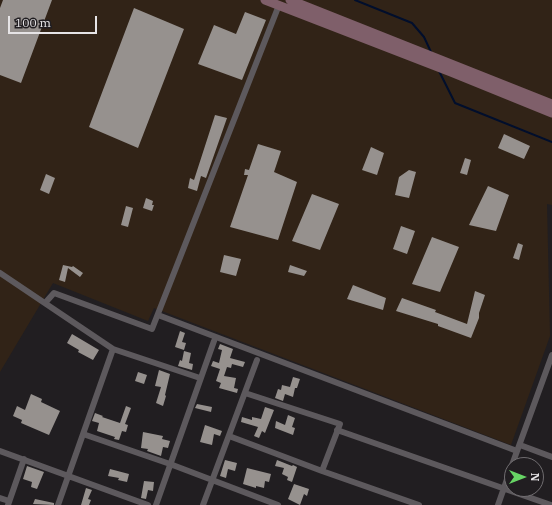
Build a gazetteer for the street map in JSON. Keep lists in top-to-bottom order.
{
  "scale_bar": "100 m",
  "north": "right"
}
